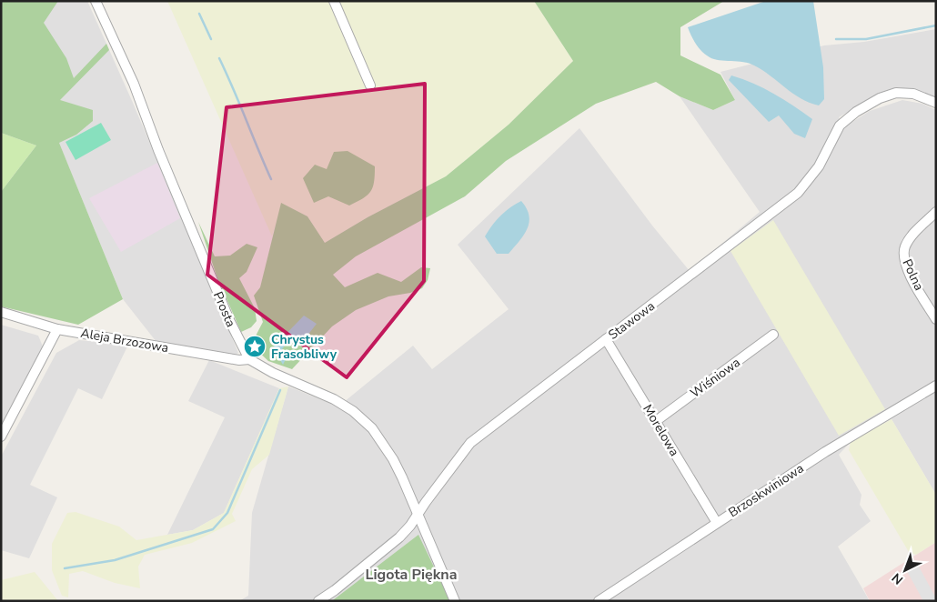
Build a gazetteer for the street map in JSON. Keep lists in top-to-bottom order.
{
  "streets": {
    "street": [
      "Polna",
      "Prosta",
      "Stawowa",
      "Aleja Brzozowa",
      "Wiśniowa",
      "Morelowa",
      "Brzoskwiniowa"
    ]
  },
  "crossings": [
    ["Prosta", "Aleja Brzozowa"],
    ["Stawowa", "Morelowa"],
    ["Wiśniowa", "Morelowa"],
    ["Morelowa", "Brzoskwiniowa"]
  ],
  "districts": ["Ligota Piękna"],
  "places": {
    "place": ["Chrystus Frasobliwy"]
  },
  "north": "bottom left"
}
